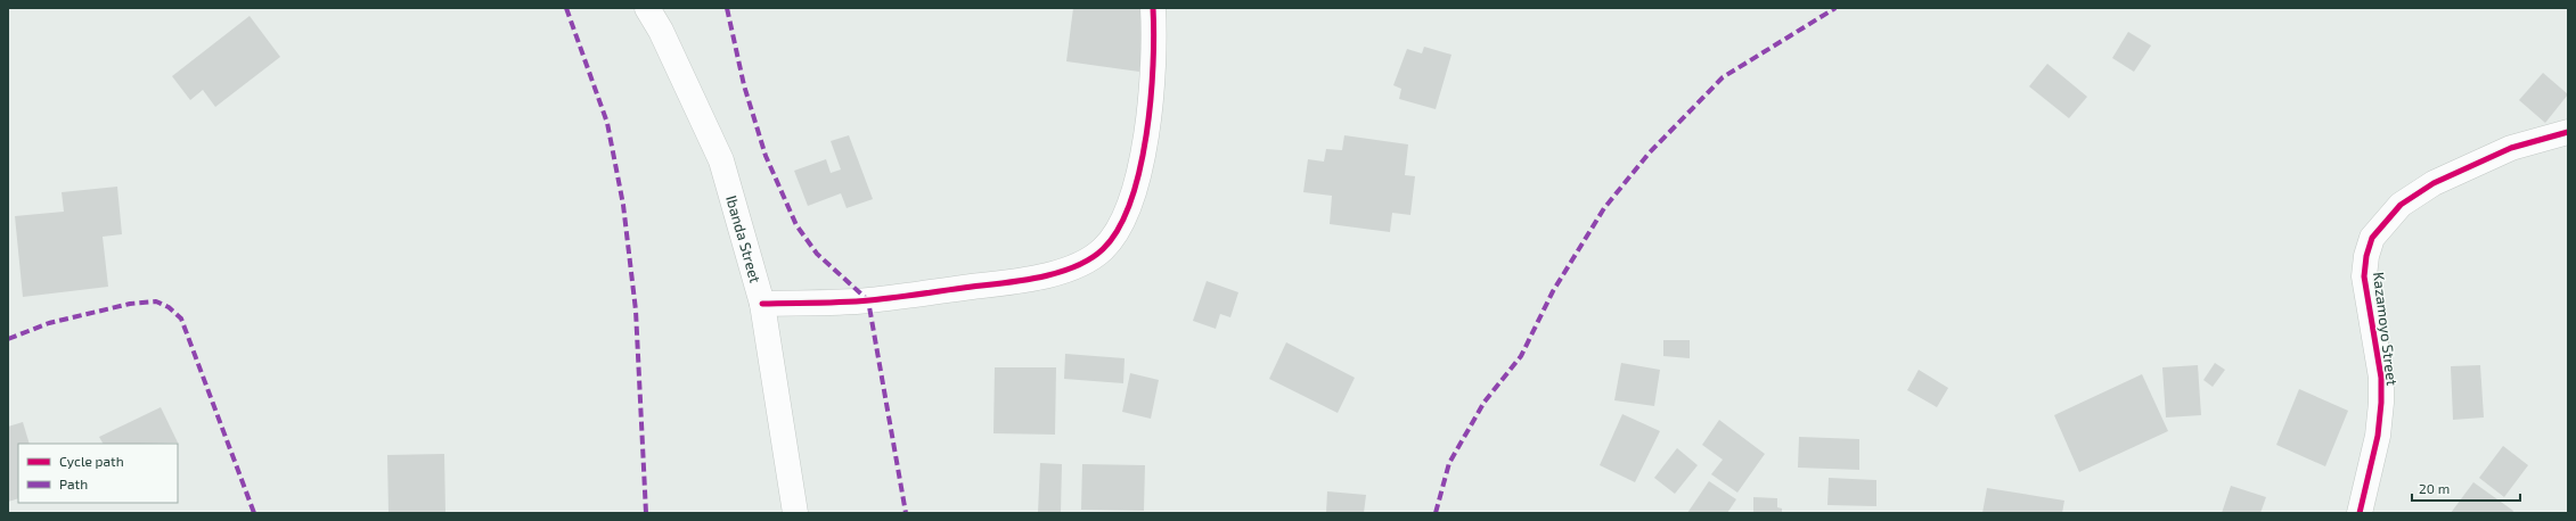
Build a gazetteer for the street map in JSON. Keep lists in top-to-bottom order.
{
  "streets": {
    "street": ["Ibanda Street", "Kazamoyo Street"]
  },
  "legend": ["Cycle path", "Path"],
  "scale_bar": "20 m"
}
